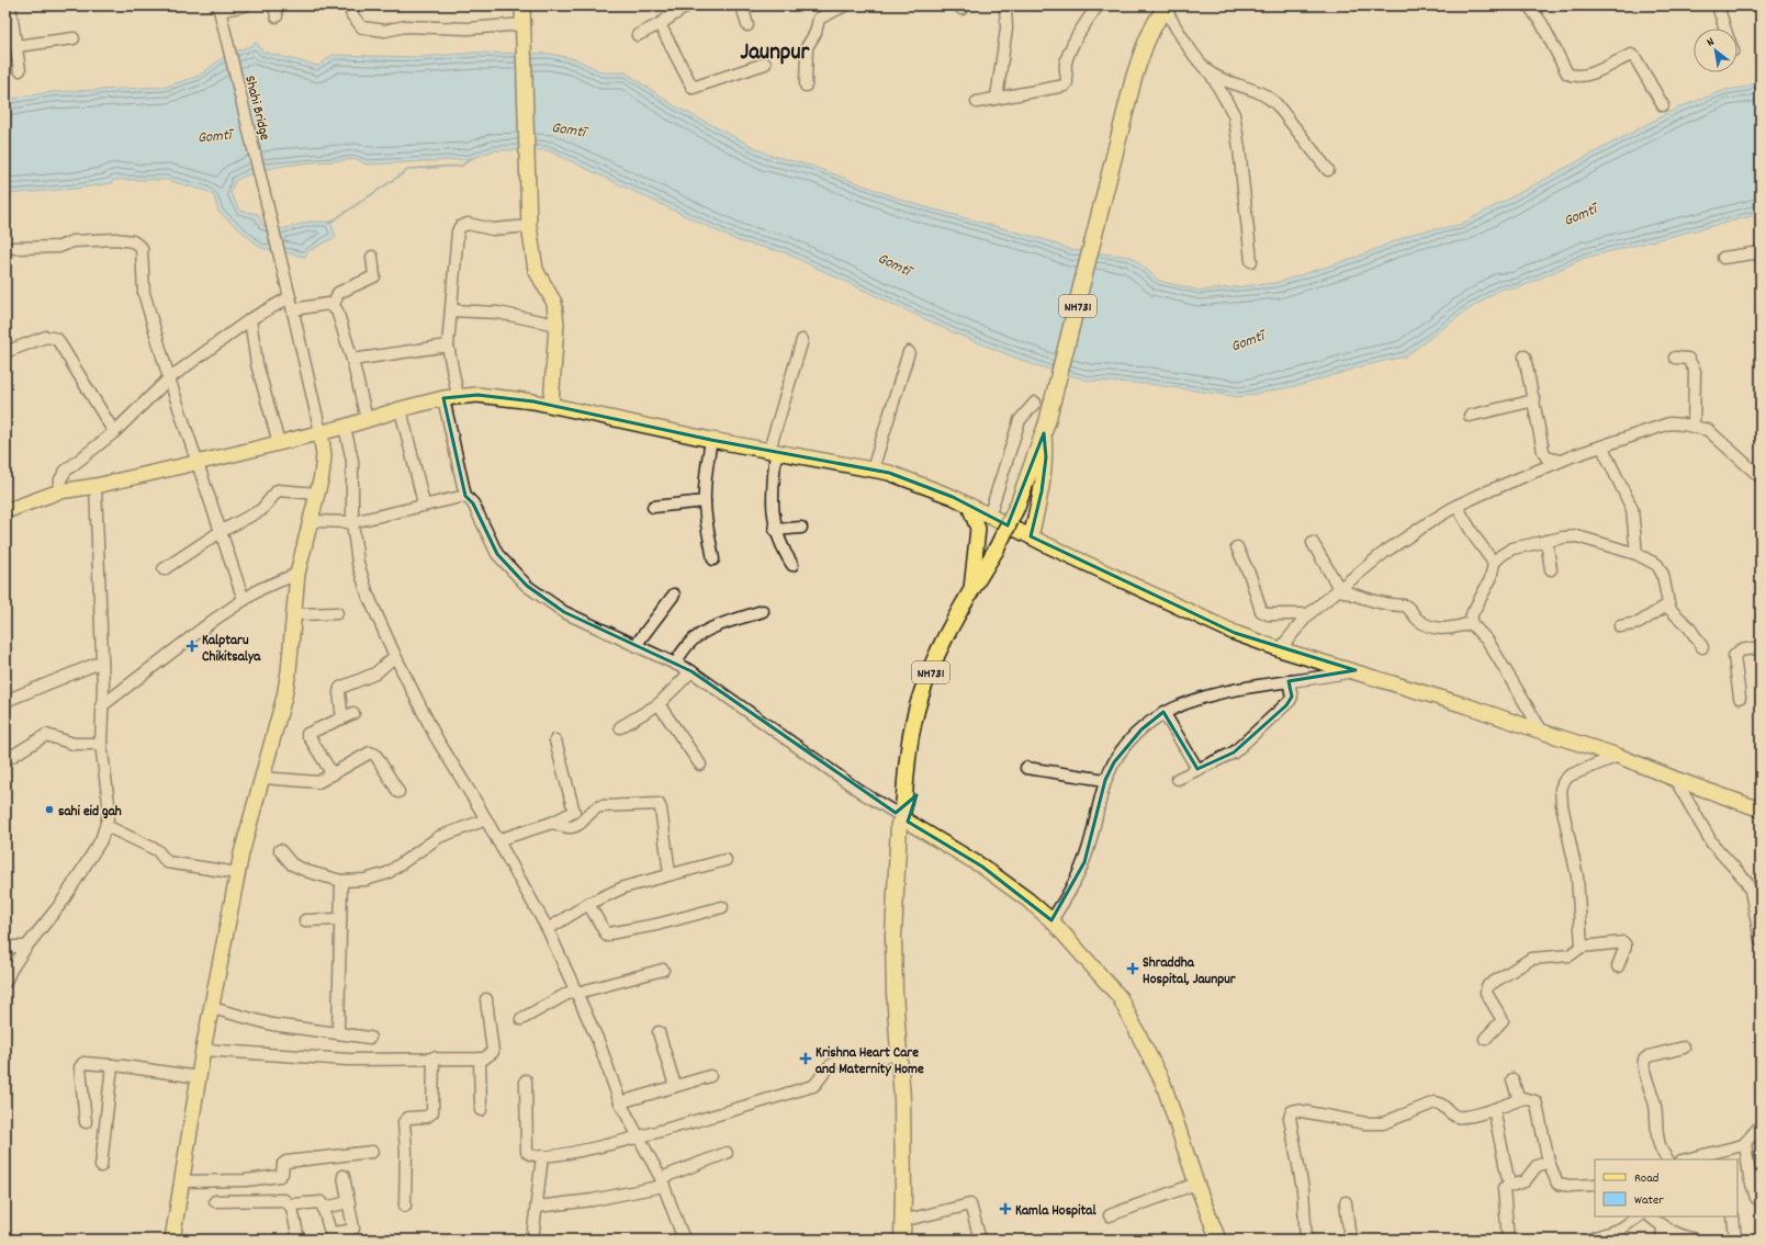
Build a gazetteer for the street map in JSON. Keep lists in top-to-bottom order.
{
  "streets": {
    "highway": ["NH731"],
    "street": ["Shahi Bridge"]
  },
  "districts": ["Jaunpur"],
  "water": ["Gomtī"],
  "places": {
    "health": [
      "Kalptaru Chikitsalya",
      "Shraddha Hospital, Jaunpur",
      "Krishna Heart Care and Maternity Home",
      "Kamla Hospital"
    ],
    "other": ["sahi eid gah"]
  },
  "legend": ["Road", "Water"],
  "north": "top left"
}
